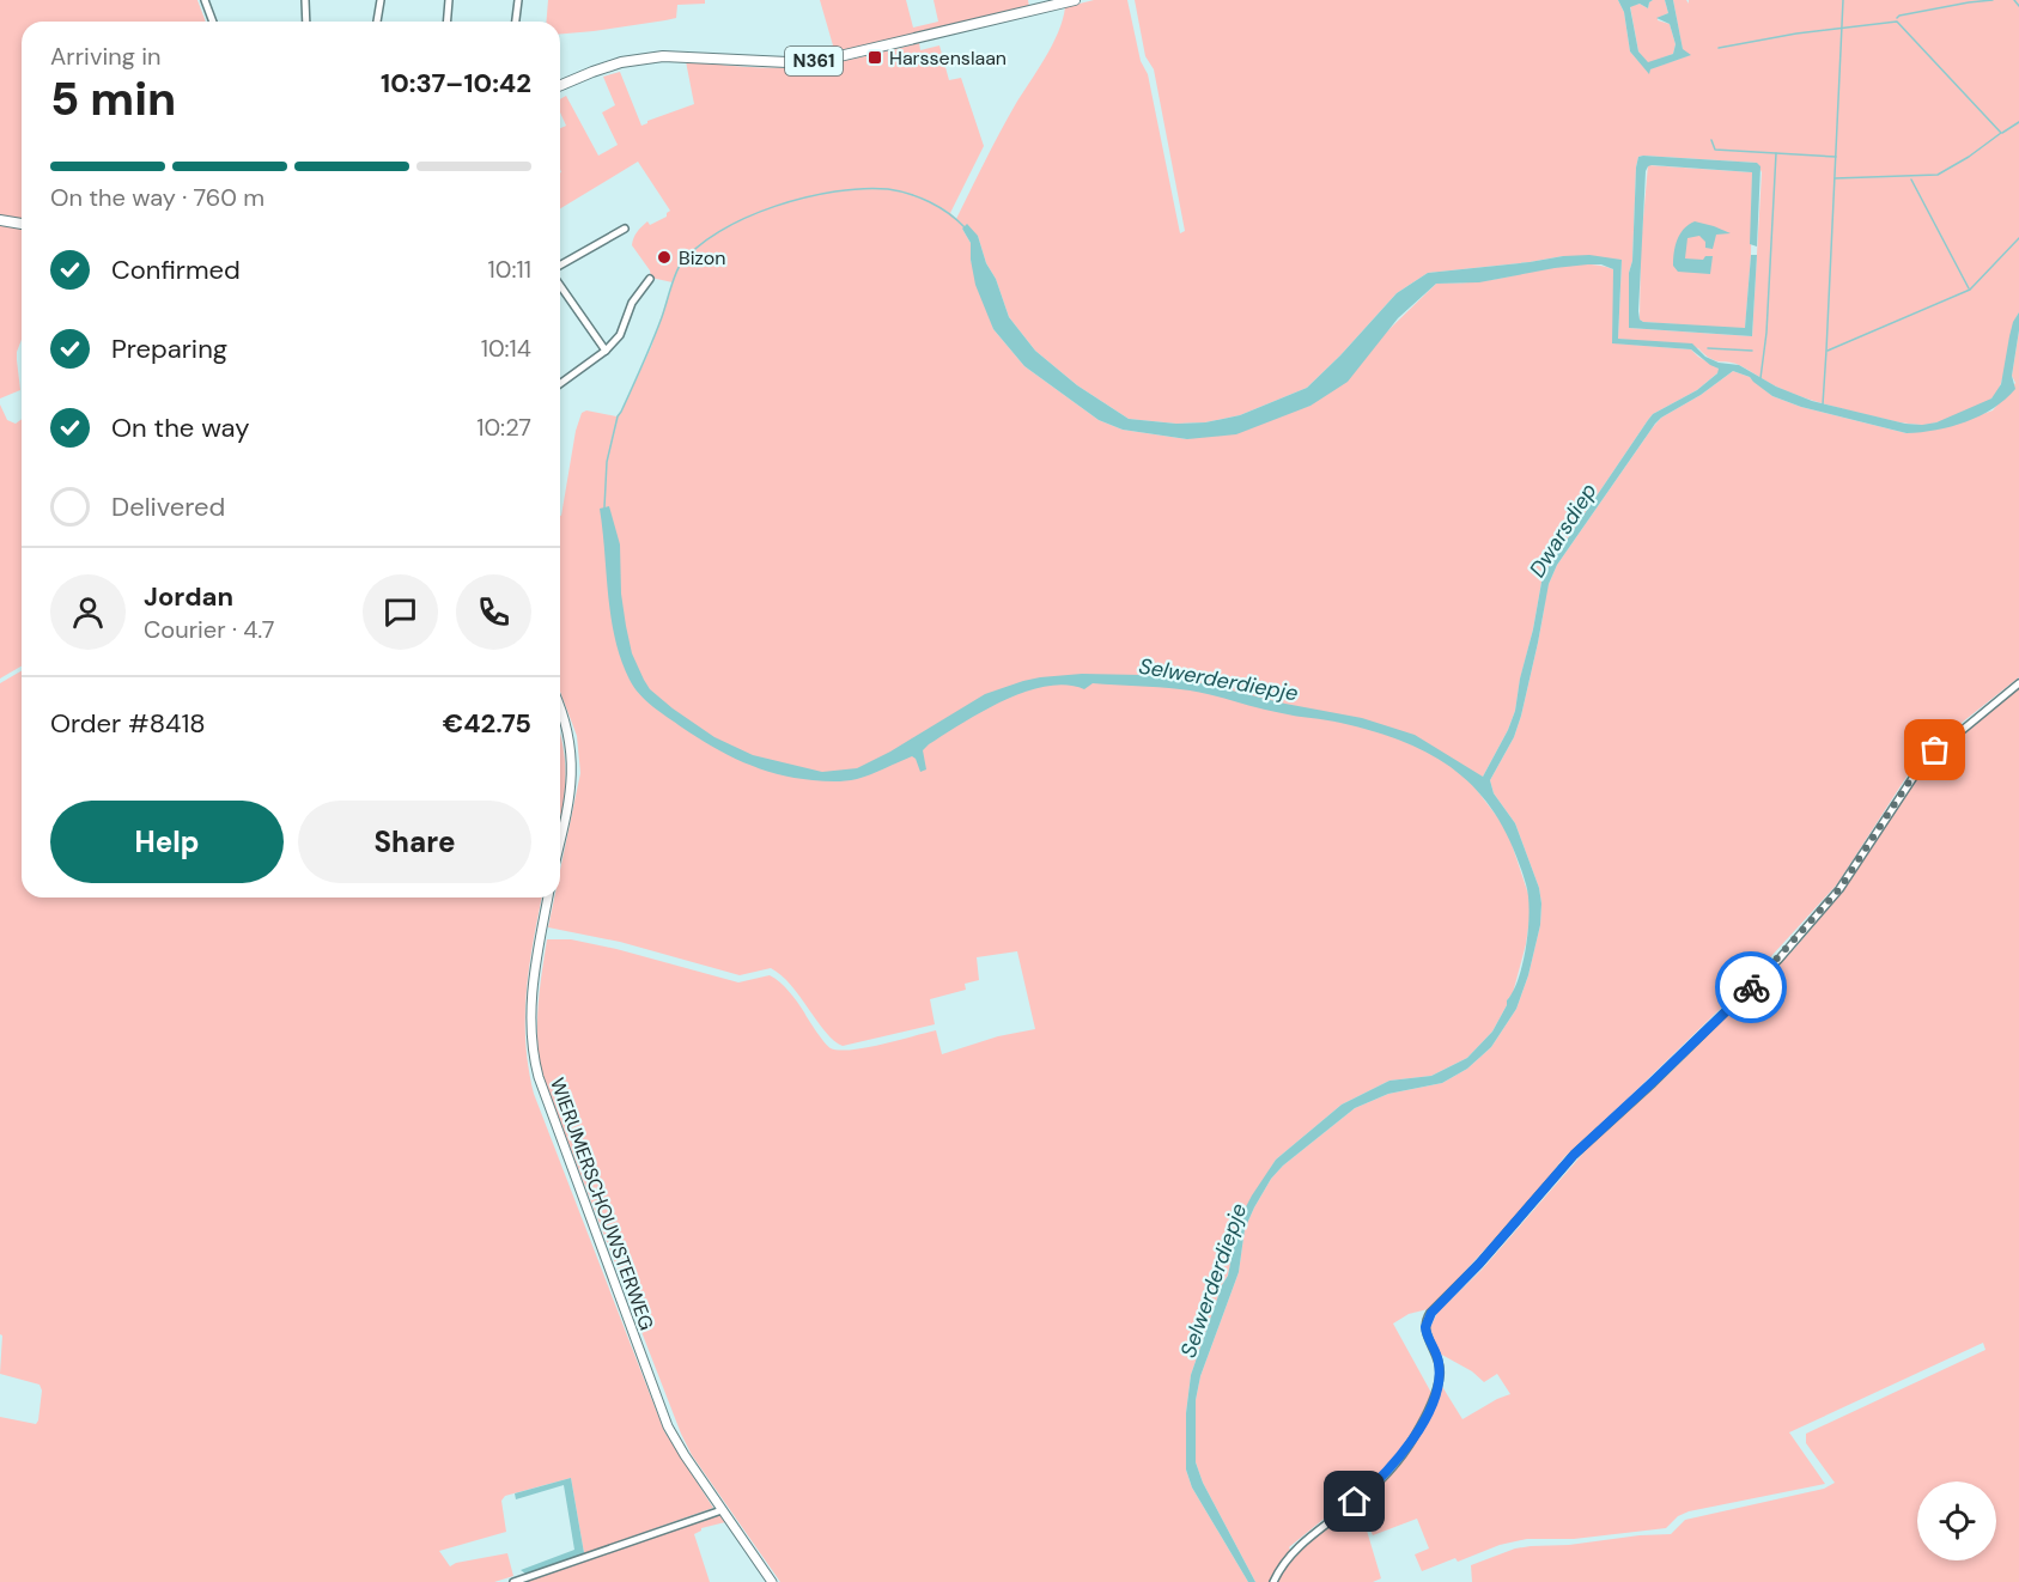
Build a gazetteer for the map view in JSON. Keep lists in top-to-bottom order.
{
  "streets": {
    "main road": ["N361"],
    "street": ["WIERUMERSCHOUWSTERWEG"]
  },
  "water": ["Dwarsdiep", "Selwerderdiepje"],
  "places": {
    "transit": ["Harssenslaan"],
    "other": ["Bizon"]
  },
  "page": {
    "heading": ["5 min", "Arriving in", "10:37–10:42"],
    "panel": [
      "Jordan",
      "Courier · 4.7",
      "Order #8418",
      "€42.75"
    ],
    "bar": "On the way · 760 m",
    "list": [
      ["Confirmed", "10:11"],
      ["Preparing", "10:14"],
      ["On the way", "10:27"],
      "Delivered"
    ],
    "buttons": ["Help", "Share"]
  }
}
